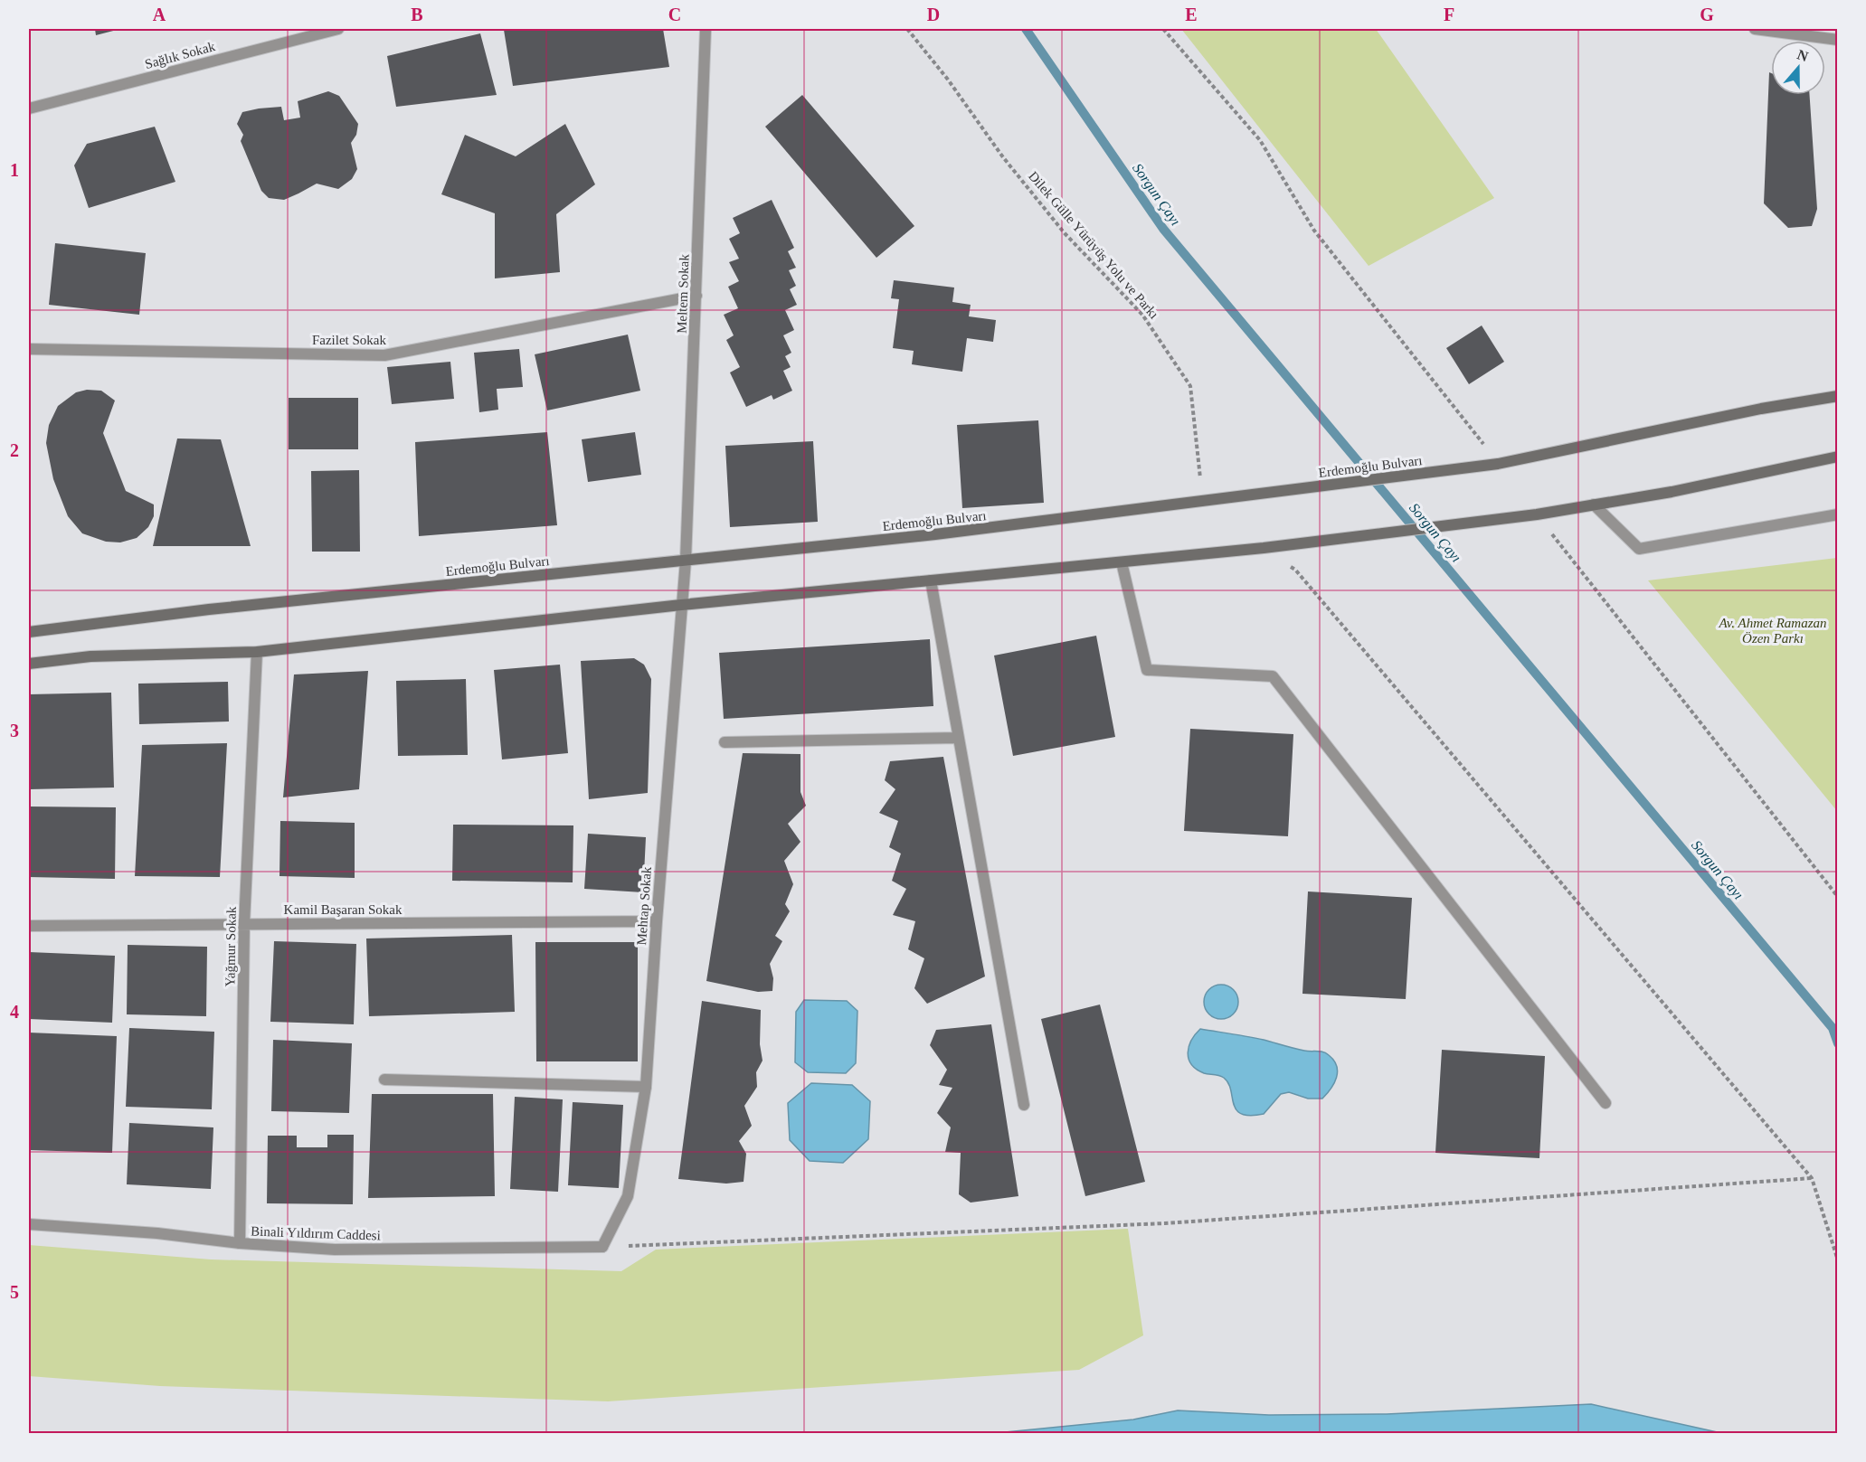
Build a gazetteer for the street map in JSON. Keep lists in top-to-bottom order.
{
  "streets": {
    "main road": ["Erdemoğlu Bulvarı"],
    "street": [
      "Sağlık Sokak",
      "Meltem Sokak",
      "Fazilet Sokak",
      "Mehtap Sokak",
      "Kamil Başaran Sokak",
      "Yağmur Sokak",
      "Binali Yıldırım Caddesi"
    ],
    "path": ["Dilek Gülle Yürüyüş Yolu ve Parkı"]
  },
  "crossings": [
    ["Dilek Gülle Yürüyüş Yolu ve Parkı", "Erdemoğlu Bulvarı"],
    ["Meltem Sokak", "Fazilet Sokak"],
    ["Meltem Sokak", "Erdemoğlu Bulvarı"],
    ["Meltem Sokak", "Mehtap Sokak"],
    ["Erdemoğlu Bulvarı", "Mehtap Sokak"],
    ["Mehtap Sokak", "Kamil Başaran Sokak"],
    ["Mehtap Sokak", "Binali Yıldırım Caddesi"],
    ["Kamil Başaran Sokak", "Yağmur Sokak"],
    ["Yağmur Sokak", "Binali Yıldırım Caddesi"]
  ],
  "water": ["Sorgun Çayı"],
  "parks": ["Av. Ahmet Ramazan Özen Parkı"],
  "north": "top",
  "grid": {
    "columns": [
      "A",
      "B",
      "C",
      "D",
      "E",
      "F",
      "G"
    ],
    "rows": [
      "1",
      "2",
      "3",
      "4",
      "5"
    ]
  }
}
